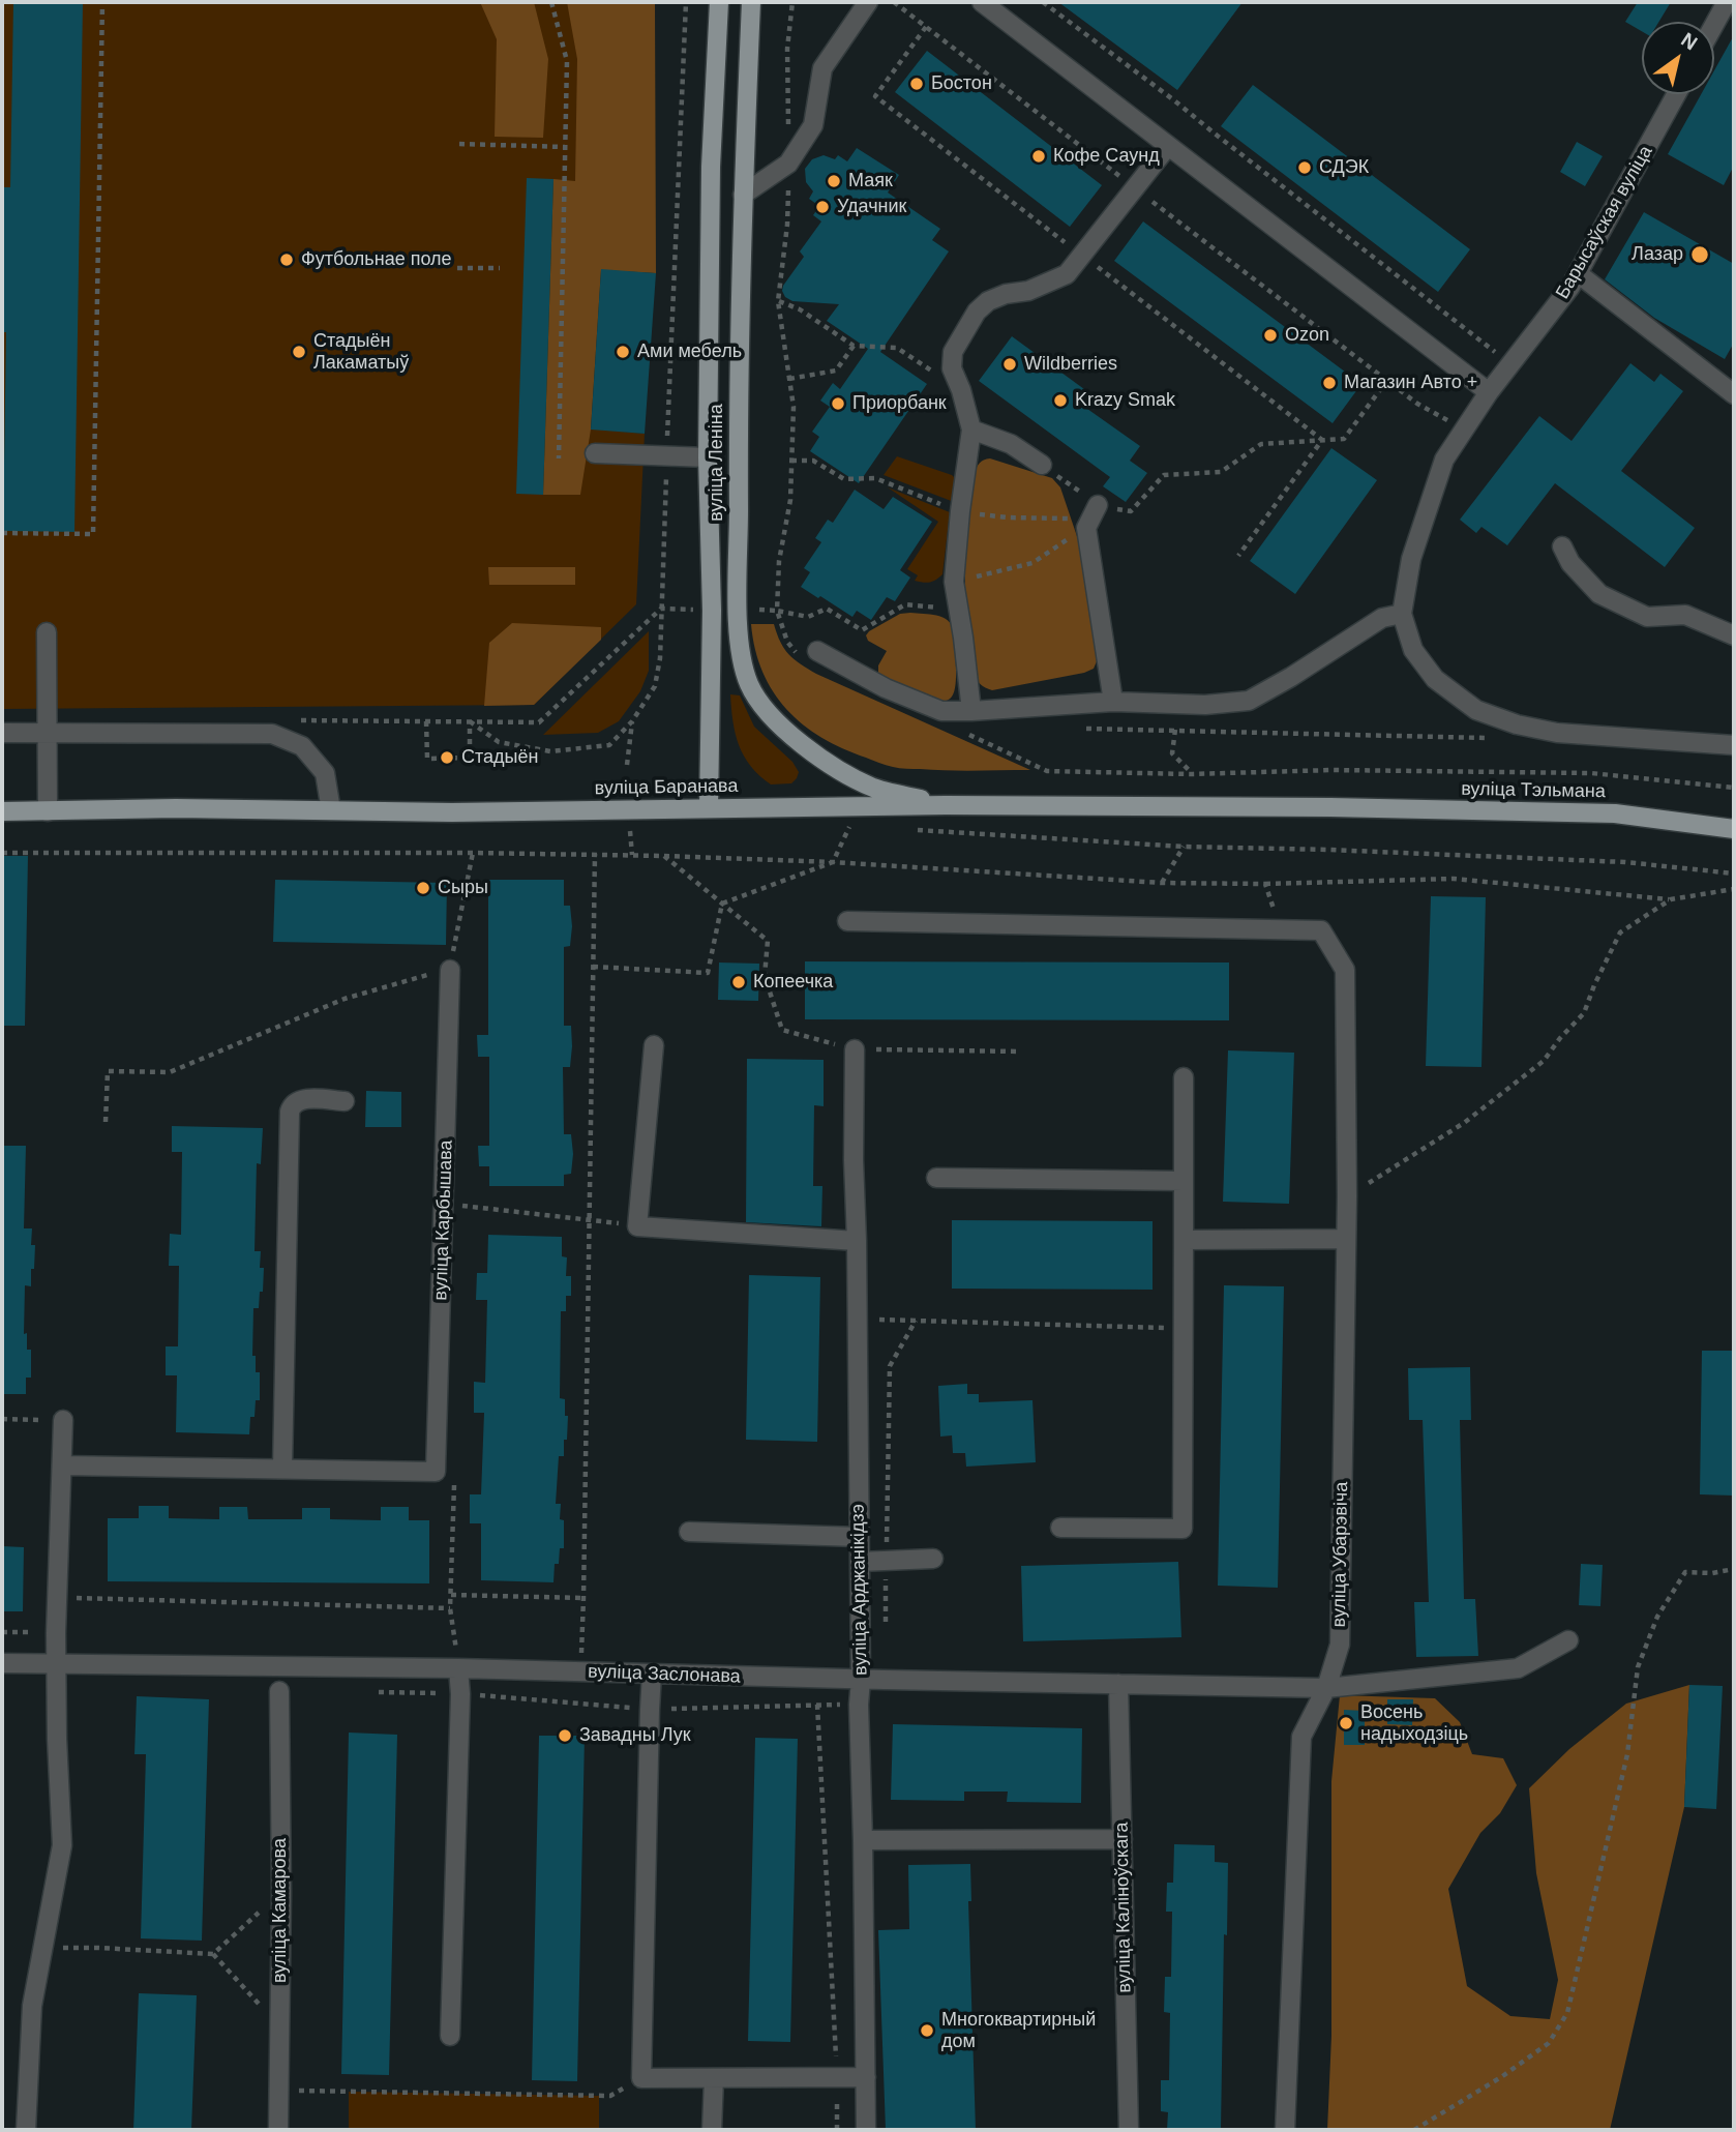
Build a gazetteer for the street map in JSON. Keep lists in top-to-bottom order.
{
  "streets": {
    "main road": ["вуліца Леніна", "вуліца Баранава", "вуліца Тэльмана"],
    "street": [
      "Барысаўская вуліца",
      "вуліца Карбышава",
      "вуліца Убарэвіча",
      "вуліца Арджанікідзэ",
      "вуліца Заслонава",
      "вуліца Каліноўскага",
      "вуліца Камарова"
    ]
  },
  "crossings": [
    ["вуліца Леніна", "вуліца Баранава"],
    ["вуліца Баранава", "вуліца Тэльмана"],
    ["вуліца Убарэвіча", "вуліца Заслонава"],
    ["вуліца Арджанікідзэ", "вуліца Заслонава"],
    ["вуліца Заслонава", "вуліца Каліноўскага"]
  ],
  "places": [
    "Бостон",
    "Кофе Саунд",
    "СДЭК",
    "Маяк",
    "Удачник",
    "Лазар",
    "Футбольнае поле",
    "Ozon",
    "Стадыён Лакаматыў",
    "Ами мебель",
    "Wildberries",
    "Магазин Авто +",
    "Krazy Smak",
    "Приорбанк",
    "Стадыён",
    "Сыры",
    "Копеечка",
    "Восень надыходзіць",
    "Завадны Лук",
    "Многоквартирный дом"
  ],
  "north": "top right"
}
